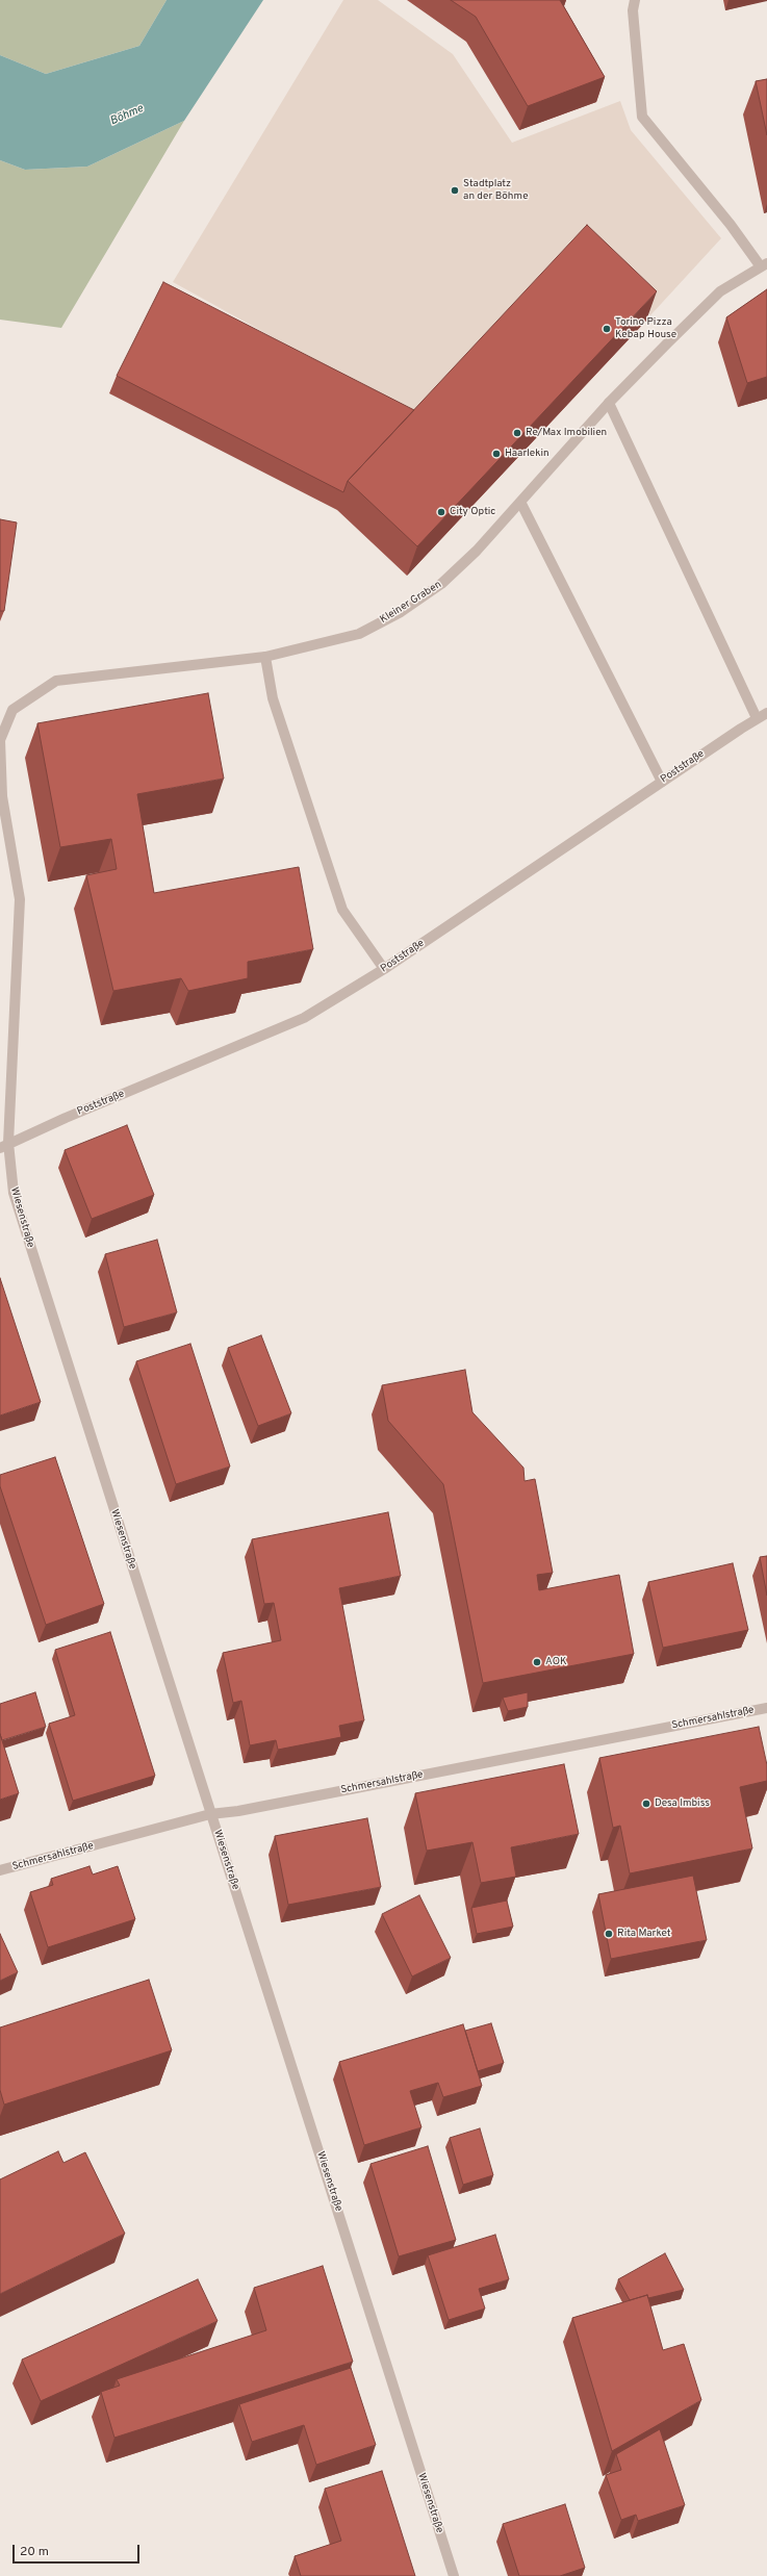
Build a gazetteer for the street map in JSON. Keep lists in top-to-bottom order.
{
  "streets": {
    "street": [
      "Kleiner Graben",
      "Poststraße",
      "Wiesenstraße",
      "Schmersahlstraße"
    ]
  },
  "crossings": [
    ["Kleiner Graben", "Poststraße"],
    ["Kleiner Graben", "Wiesenstraße"],
    ["Poststraße", "Wiesenstraße"],
    ["Wiesenstraße", "Schmersahlstraße"]
  ],
  "water": ["Böhme"],
  "places": [
    "Stadtplatz an der Böhme",
    "Torino Pizza Kebap House",
    "Re/Max Imobilien",
    "Haarlekin",
    "City Optic",
    "AOK",
    "Desa Imbiss",
    "Rita Market"
  ],
  "scale_bar": "20 m"
}
